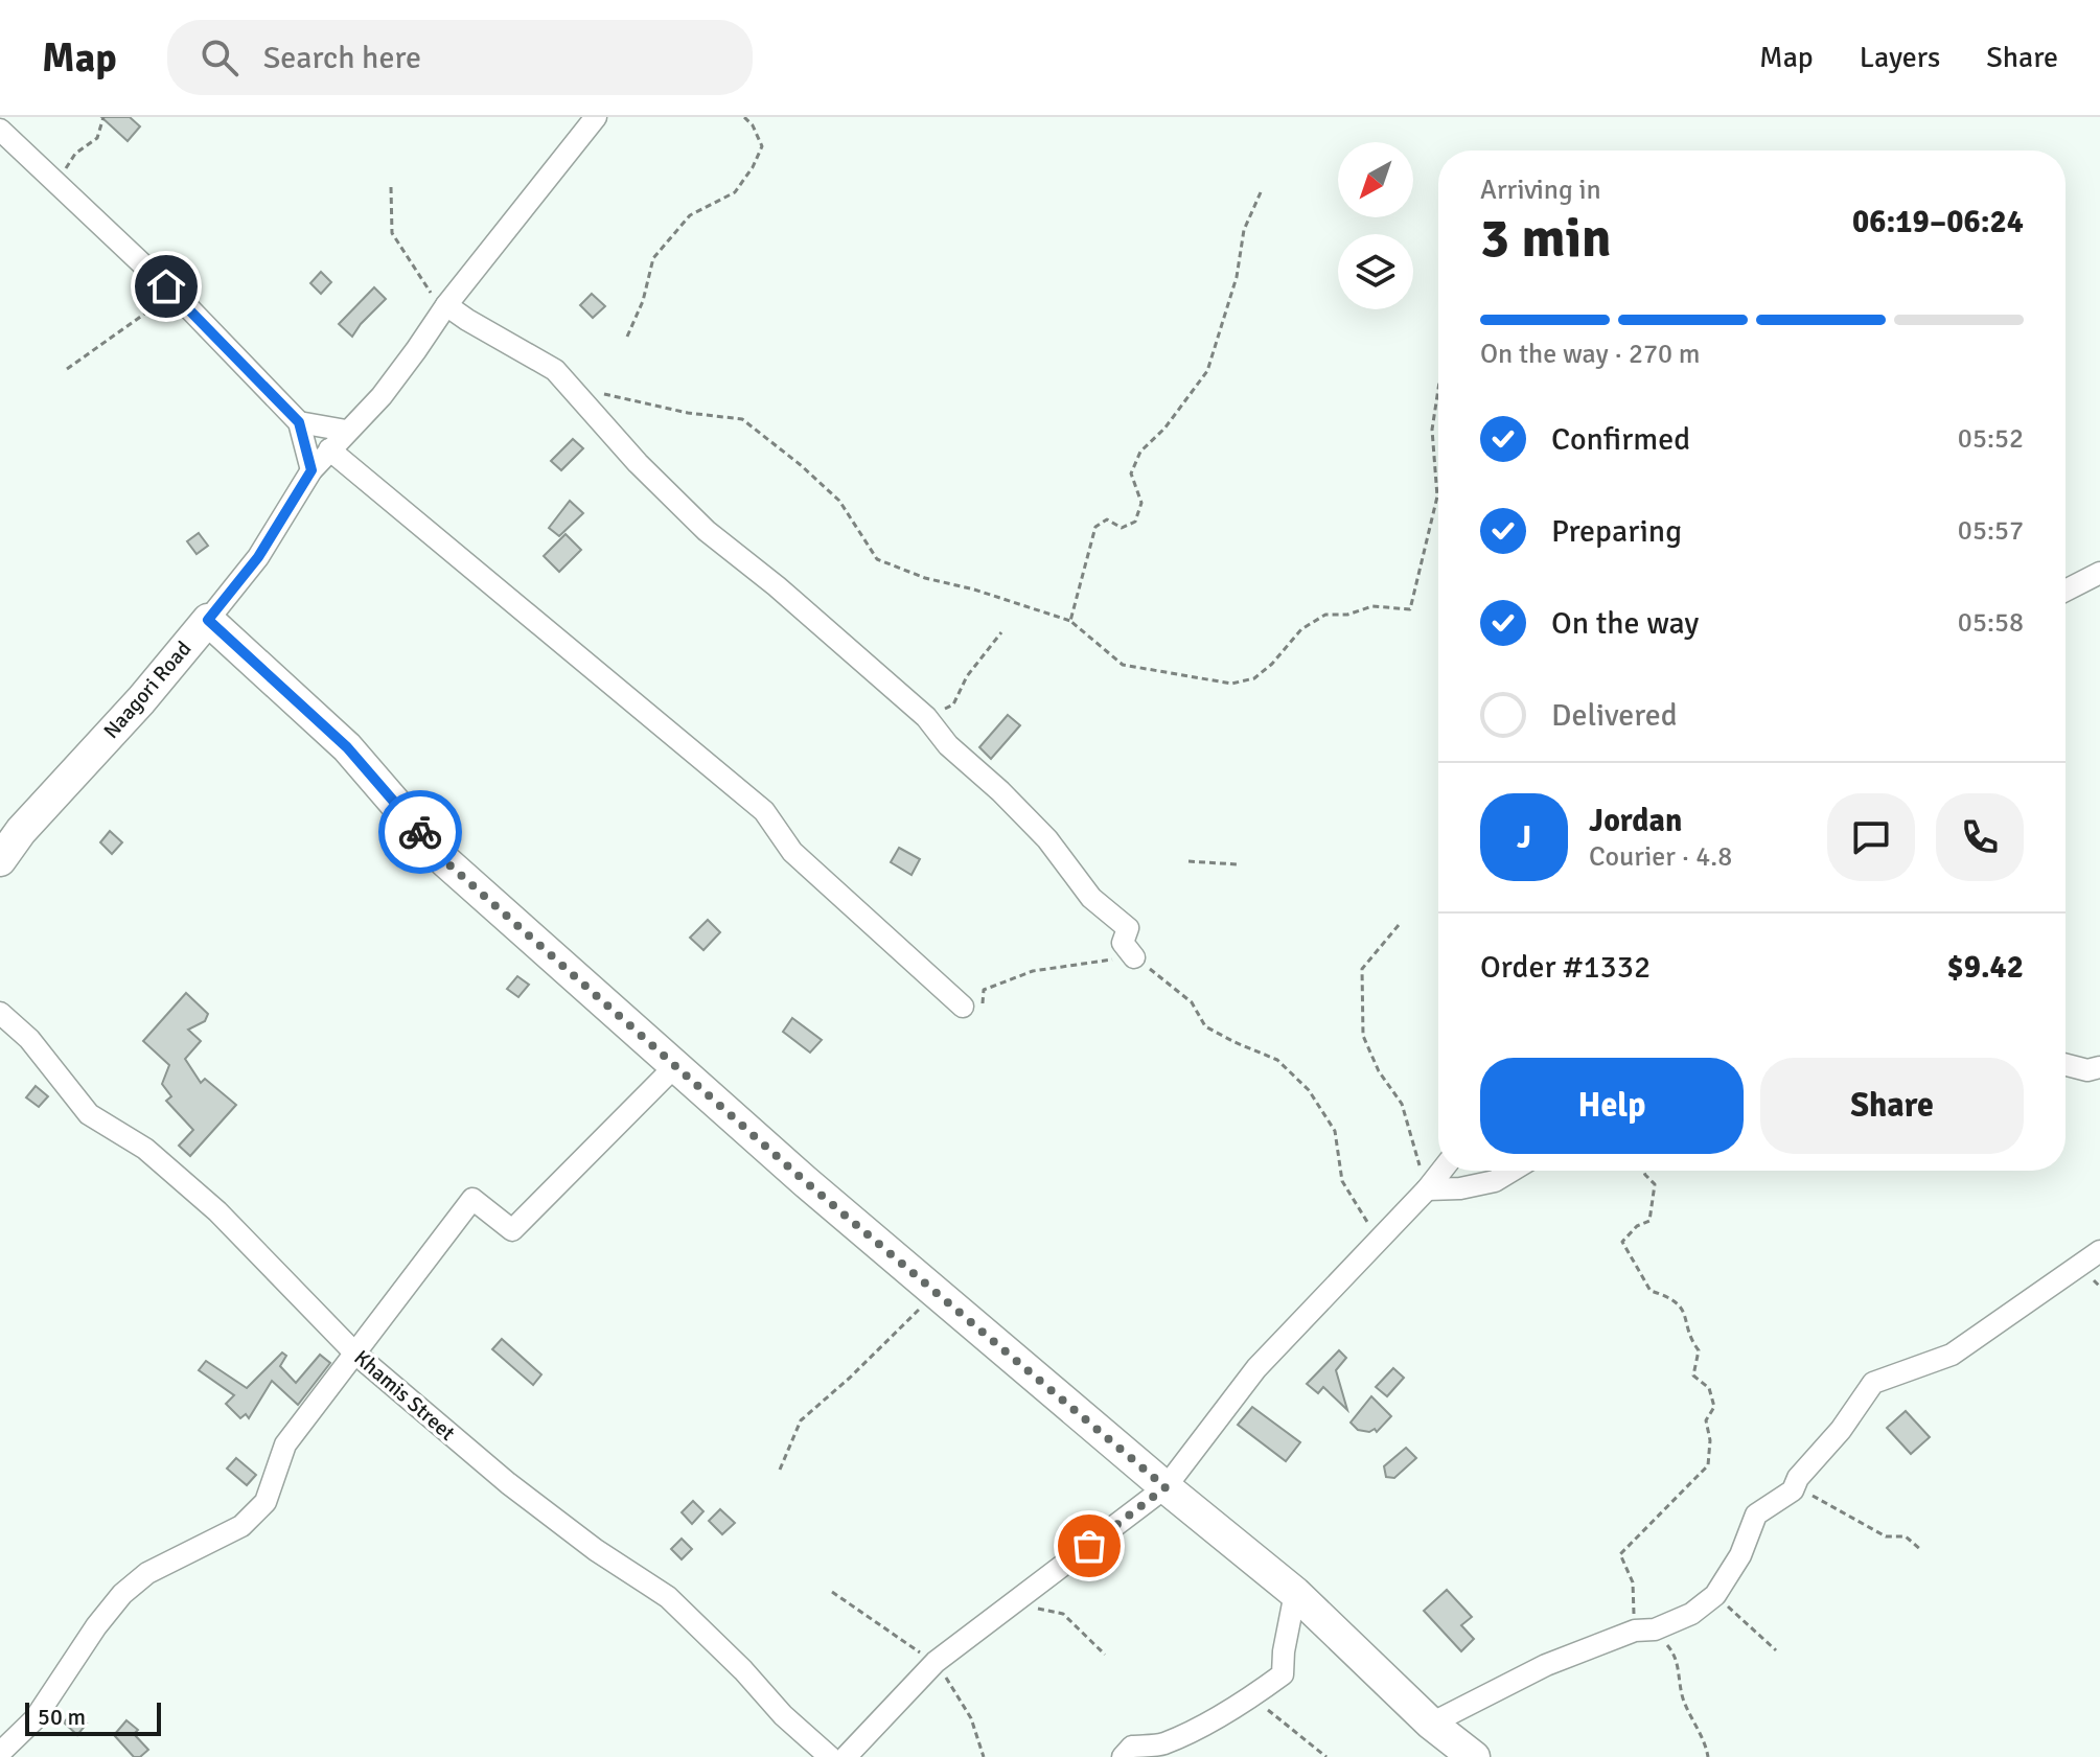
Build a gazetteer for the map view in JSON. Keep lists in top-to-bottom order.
{
  "streets": {
    "street": ["Naagori Road", "Khamis Street"]
  },
  "scale_bar": "50 m",
  "north": "bottom left",
  "page": {
    "header": "Map",
    "search": "Search here",
    "nav": ["Map", "Layers", "Share"],
    "heading": ["3 min", "Arriving in", "06:19–06:24"],
    "panel": [
      "Jordan",
      "Courier · 4.8",
      "Order #1332",
      "$9.42"
    ],
    "bar": "On the way · 270 m",
    "list": [
      ["Confirmed", "05:52"],
      ["Preparing", "05:57"],
      ["On the way", "05:58"],
      "Delivered"
    ],
    "round": "J",
    "buttons": ["Help", "Share"],
    "scale": "50 m"
  }
}
